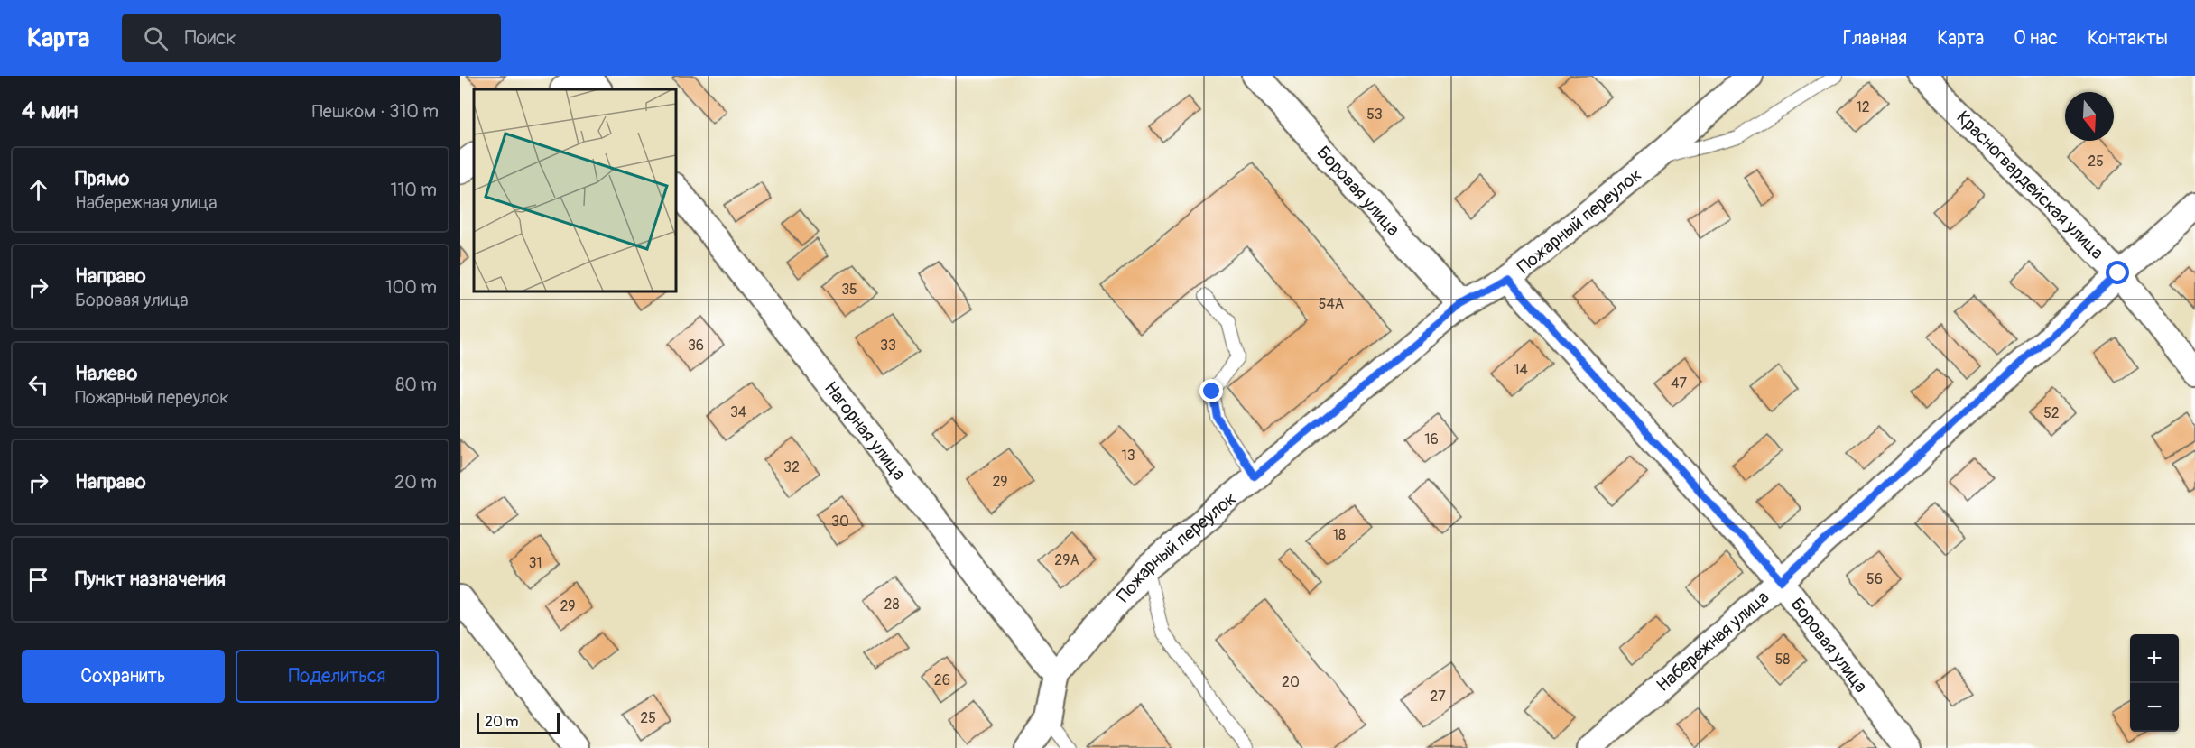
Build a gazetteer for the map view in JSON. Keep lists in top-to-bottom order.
{
  "streets": {
    "street": [
      "Красногвардейская улица",
      "Боровая улица",
      "Пожарный переулок",
      "Нагорная улица",
      "Набережная улица"
    ]
  },
  "crossings": [
    ["Красногвардейская улица", "Набережная улица"],
    ["Боровая улица", "Пожарный переулок"],
    ["Боровая улица", "Набережная улица"],
    ["Пожарный переулок", "Нагорная улица"]
  ],
  "house_numbers": [
    "12",
    "53",
    "25",
    "35",
    "54А",
    "36",
    "33",
    "14",
    "47",
    "34",
    "52",
    "16",
    "13",
    "32",
    "29",
    "30",
    "18",
    "29А",
    "31",
    "56",
    "28",
    "29",
    "58",
    "26",
    "20",
    "27",
    "25"
  ],
  "scale_bar": "20 m",
  "north": "bottom",
  "page": {
    "header": "Карта",
    "search": "Поиск",
    "nav": [
      "Главная",
      "Карта",
      "О нас",
      "Контакты"
    ],
    "heading": ["4 мин", "Пешком · 310 m"],
    "list": [
      ["Прямо", "Набережная улица", "110 m"],
      ["Направо", "Боровая улица", "100 m"],
      ["Налево", "Пожарный переулок", "80 m"],
      ["Направо", "20 m"],
      "Пункт назначения"
    ],
    "buttons": ["Сохранить", "Поделиться"],
    "map_buttons": ["+", "−"],
    "scale": "20 m"
  }
}
